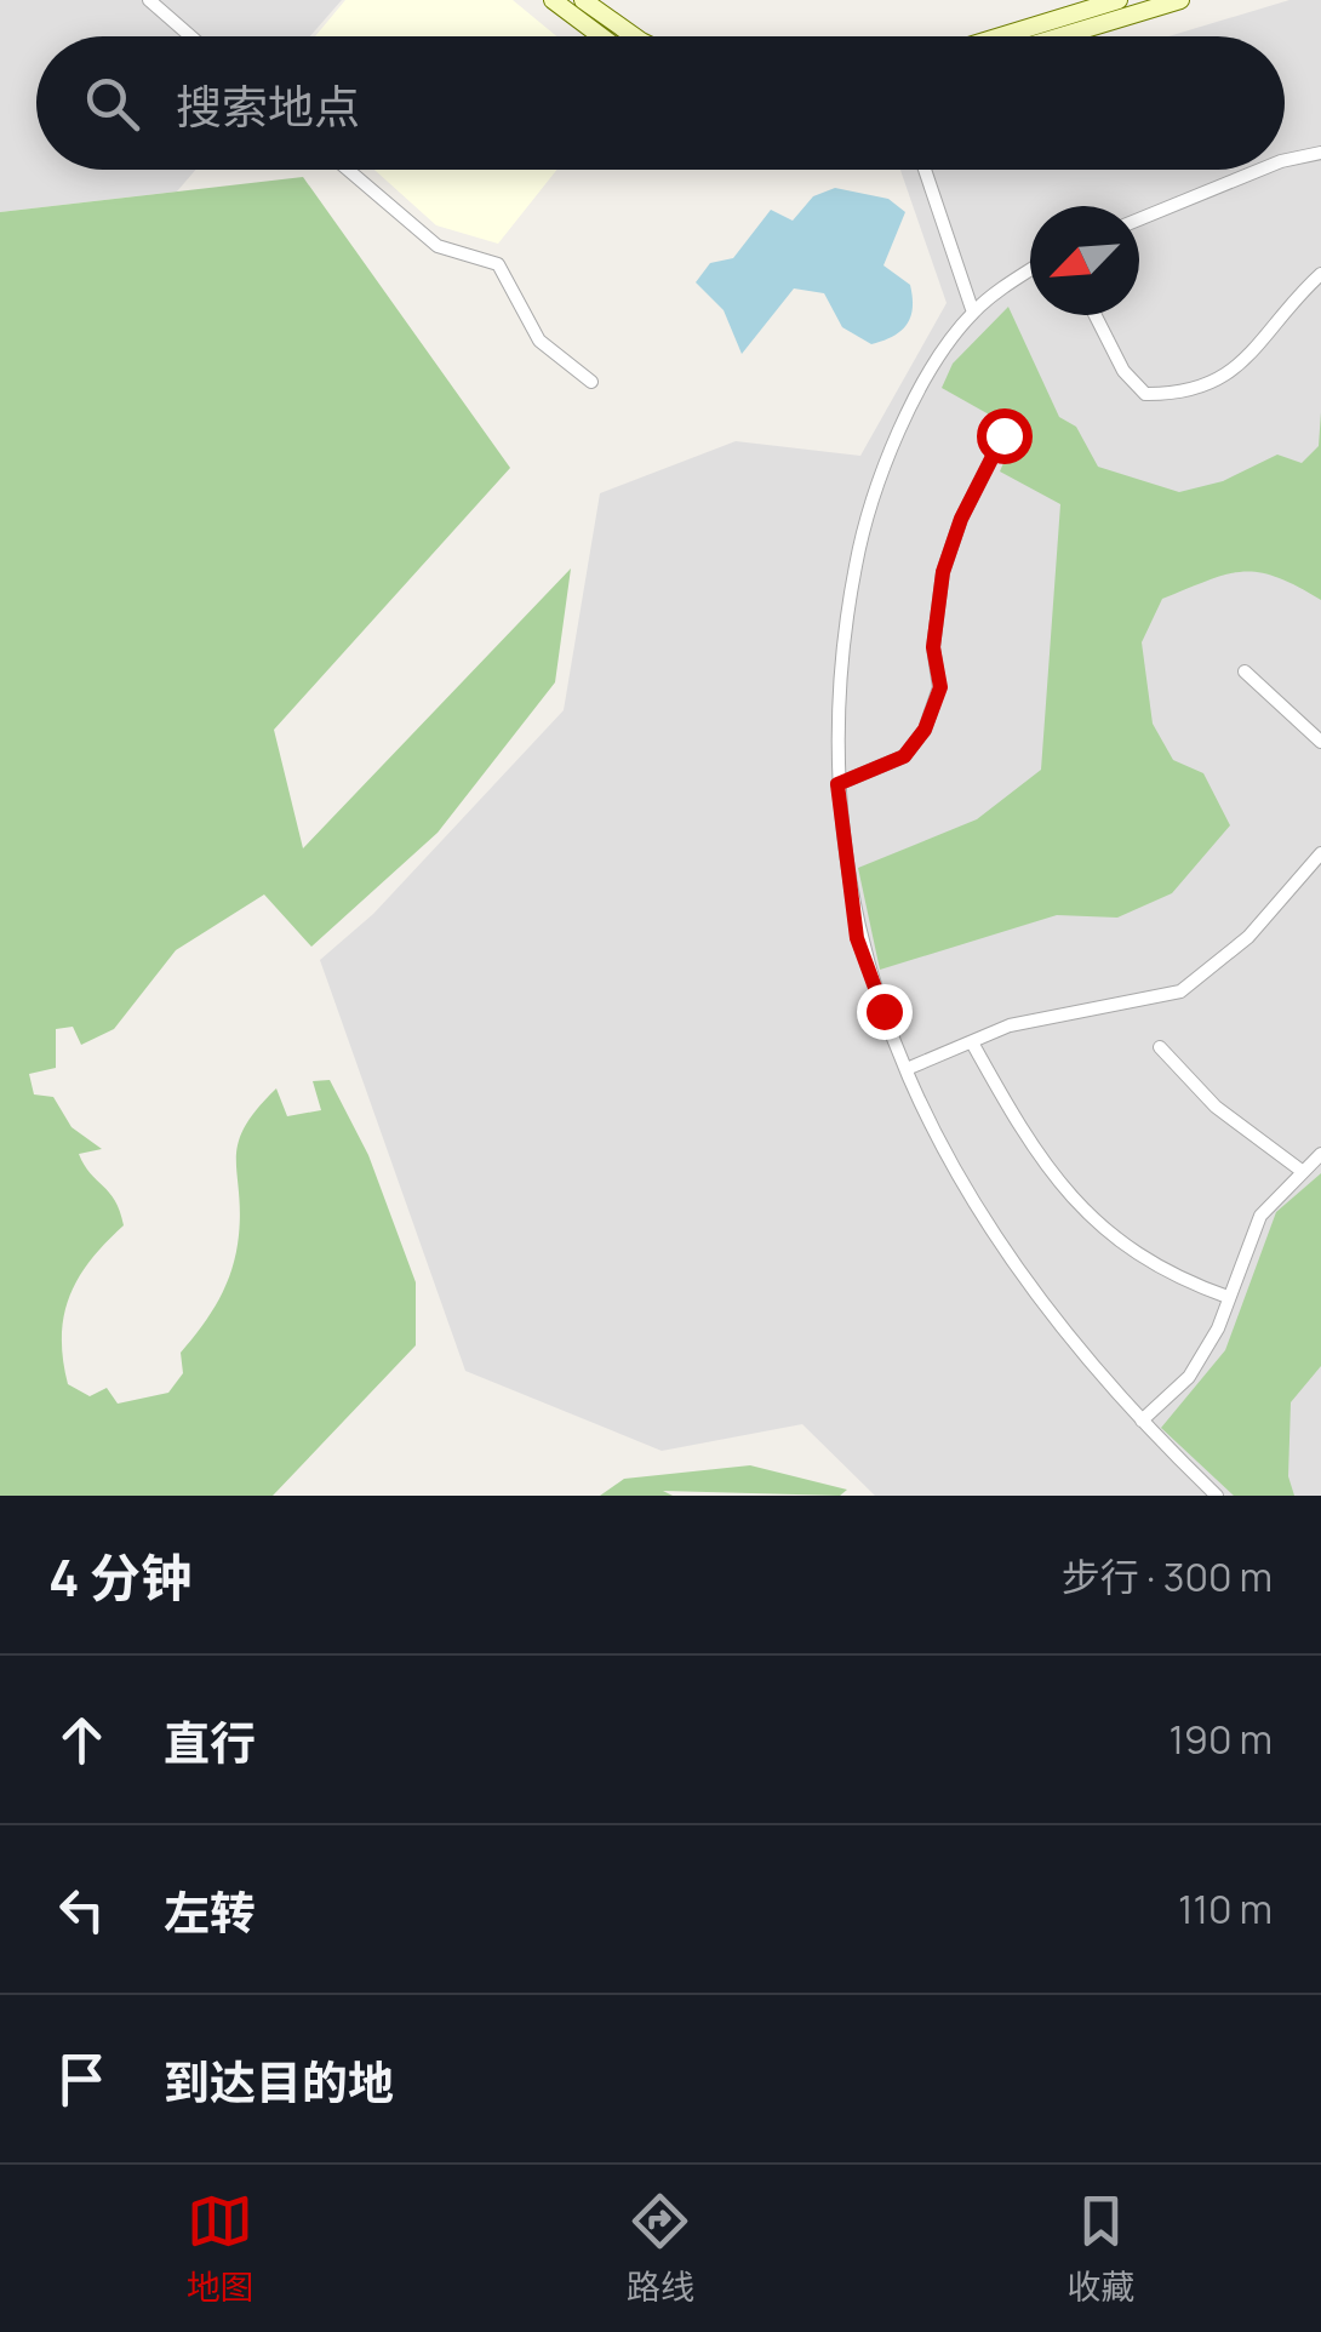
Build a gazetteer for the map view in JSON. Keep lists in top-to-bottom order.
{
  "north": "bottom left",
  "page": {
    "search": "搜索地点",
    "heading": ["4 分钟", "步行 · 300 m"],
    "list": [
      ["直行", "190 m"],
      ["左转", "110 m"],
      "到达目的地"
    ],
    "nav": ["地图", "路线", "收藏"]
  }
}
